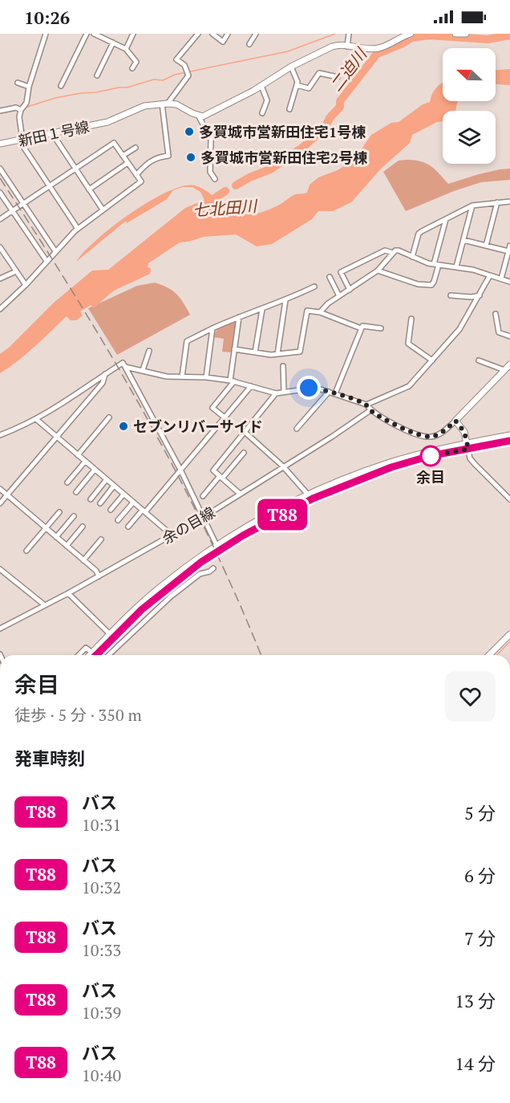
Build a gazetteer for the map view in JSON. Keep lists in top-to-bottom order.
{
  "streets": {
    "main road": ["新田１号線"],
    "street": ["余の目線"]
  },
  "water": ["二迫川", "七北田川"],
  "places": [
    "多賀城市営新田住宅1号棟",
    "多賀城市営新田住宅2号棟",
    "セブンリバーサイド",
    "余目"
  ],
  "lines": ["bus line T88"],
  "north": "left",
  "page": {
    "status": "10:26",
    "on_map": "T88",
    "heading": [
      ["余目", "徒歩 · 5 分 · 350 m"],
      "発車時刻"
    ],
    "list": [
      {
        "mark": "T88",
        "name": "バス",
        "note": "10:31",
        "value": "5 分"
      },
      {
        "mark": "T88",
        "name": "バス",
        "note": "10:32",
        "value": "6 分"
      },
      {
        "mark": "T88",
        "name": "バス",
        "note": "10:33",
        "value": "7 分"
      },
      {
        "mark": "T88",
        "name": "バス",
        "note": "10:39",
        "value": "13 分"
      },
      {
        "mark": "T88",
        "name": "バス",
        "note": "10:40",
        "value": "14 分"
      }
    ]
  }
}
